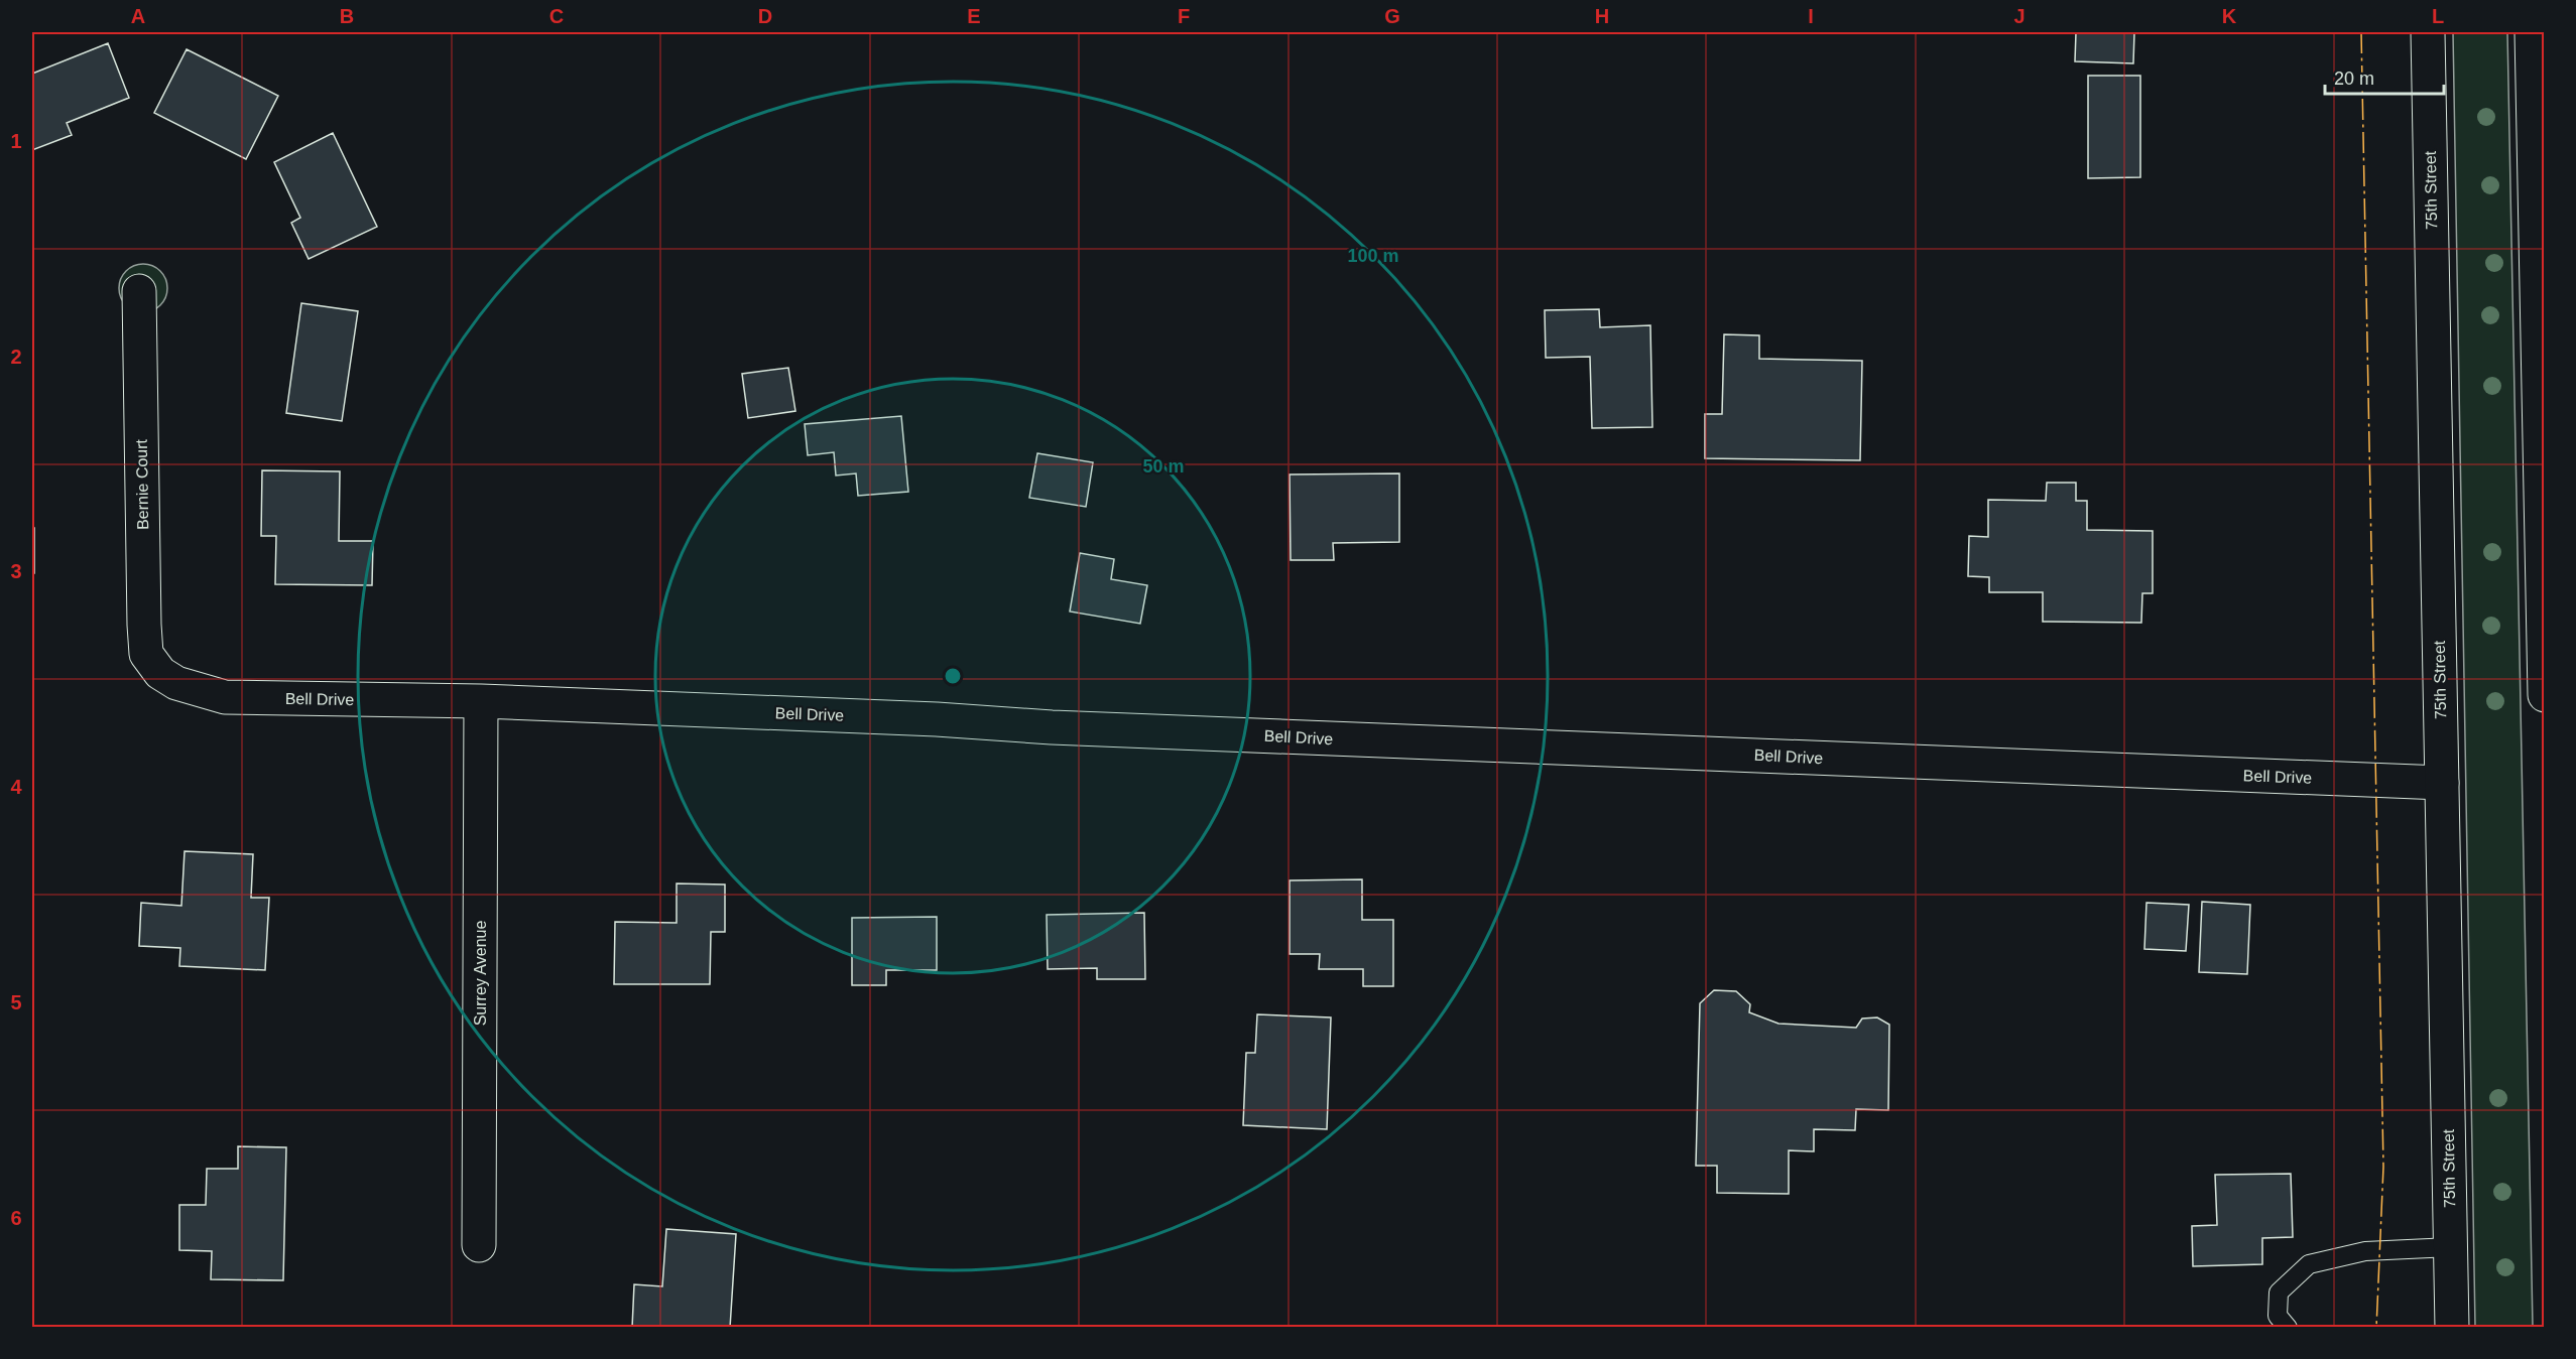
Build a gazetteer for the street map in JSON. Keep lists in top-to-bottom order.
{
  "streets": {
    "street": [
      "75th Street",
      "Bernie Court",
      "Bell Drive",
      "Surrey Avenue"
    ]
  },
  "crossings": [
    ["75th Street", "Bell Drive"],
    ["Bernie Court", "Bell Drive"],
    ["Bell Drive", "Surrey Avenue"]
  ],
  "scale_bar": "20 m",
  "grid": {
    "columns": [
      "A",
      "B",
      "C",
      "D",
      "E",
      "F",
      "G",
      "H",
      "I",
      "J",
      "K",
      "L"
    ],
    "rows": [
      "1",
      "2",
      "3",
      "4",
      "5",
      "6"
    ]
  },
  "rings": ["100 m", "50 m"]
}
